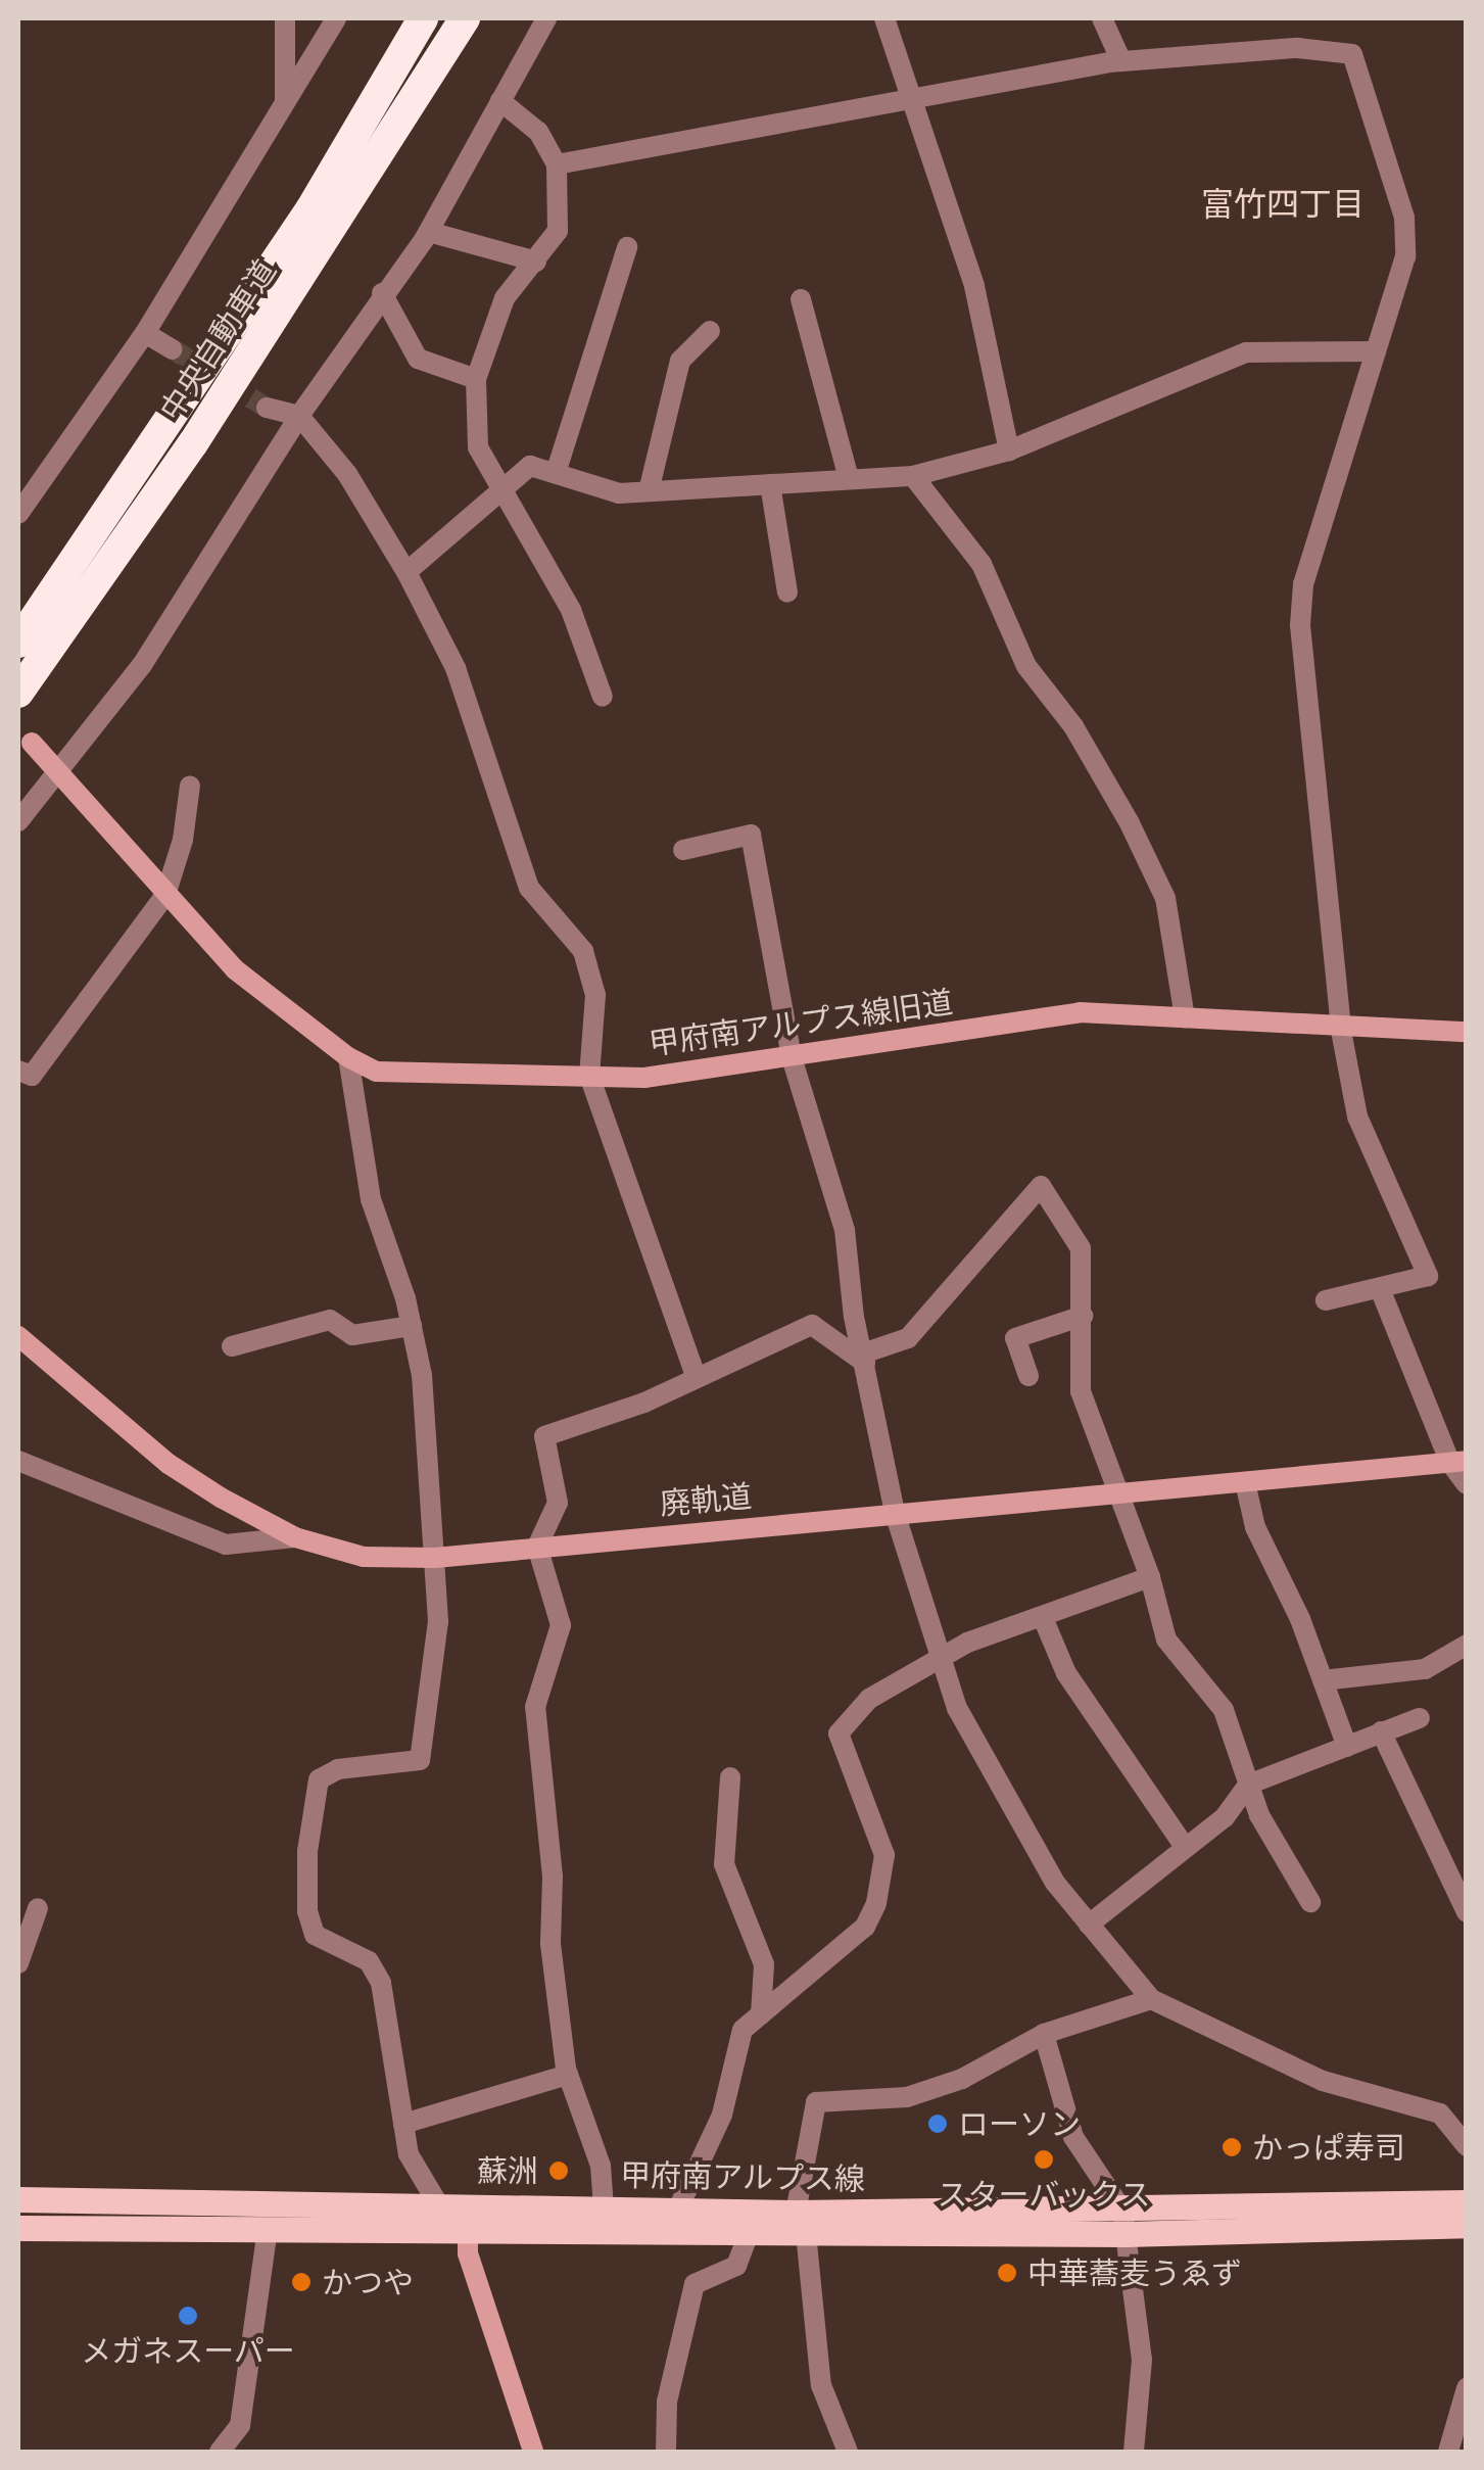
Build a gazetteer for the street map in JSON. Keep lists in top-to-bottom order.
{
  "streets": {
    "highway": ["中央自動車道"],
    "main road": ["甲府南アルプス線"],
    "street": ["甲府南アルプス線旧道", "廃軌道"]
  },
  "districts": ["富竹四丁目"],
  "places": [
    "ローソン",
    "かっぱ寿司",
    "スターバックス",
    "蘇洲",
    "中華蕎麦うゑず",
    "かつや",
    "メガネスーパー"
  ]
}
